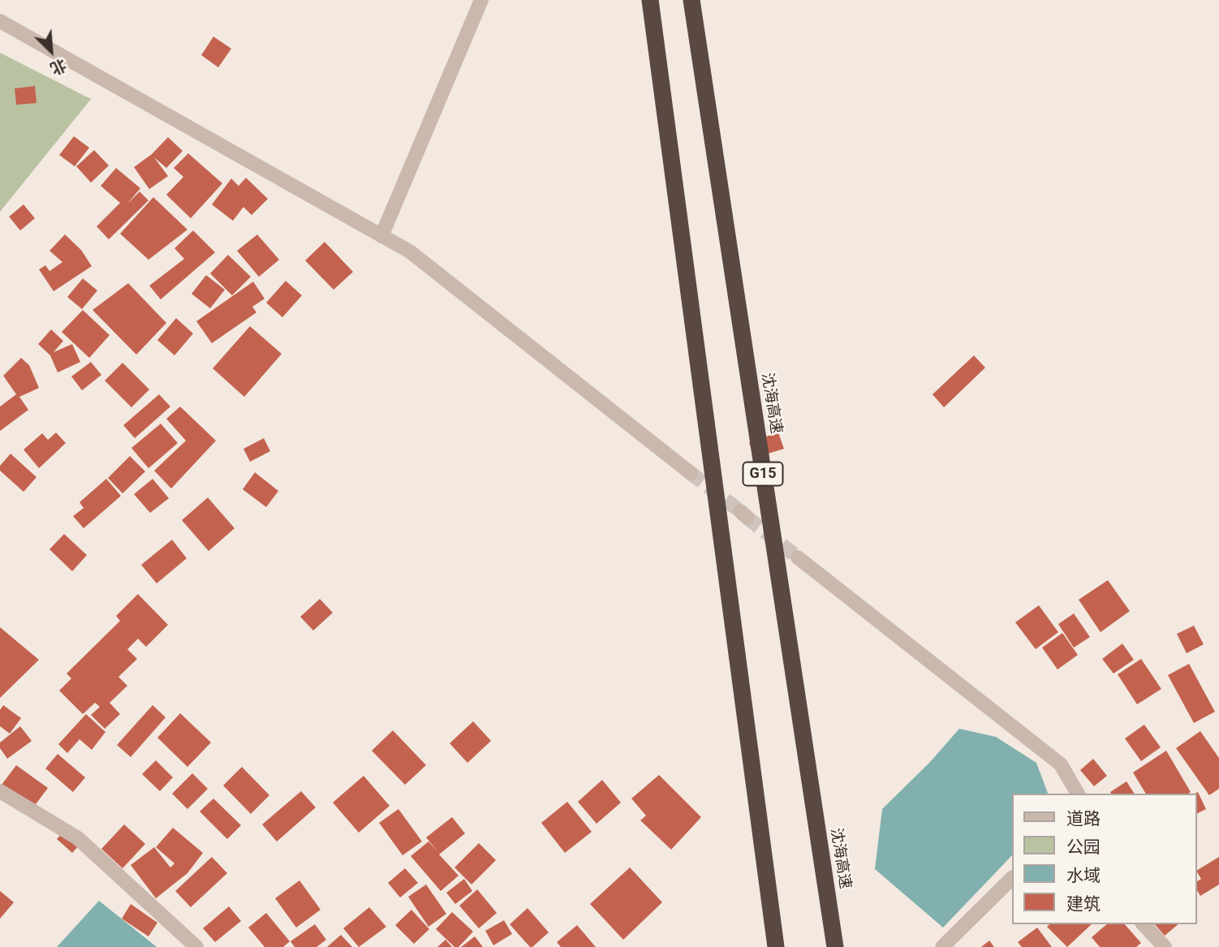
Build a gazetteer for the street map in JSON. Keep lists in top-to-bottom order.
{
  "streets": {
    "highway": ["沈海高速", "G15"]
  },
  "legend": [
    "道路",
    "公园",
    "水域",
    "建筑"
  ],
  "north": "bottom right"
}
